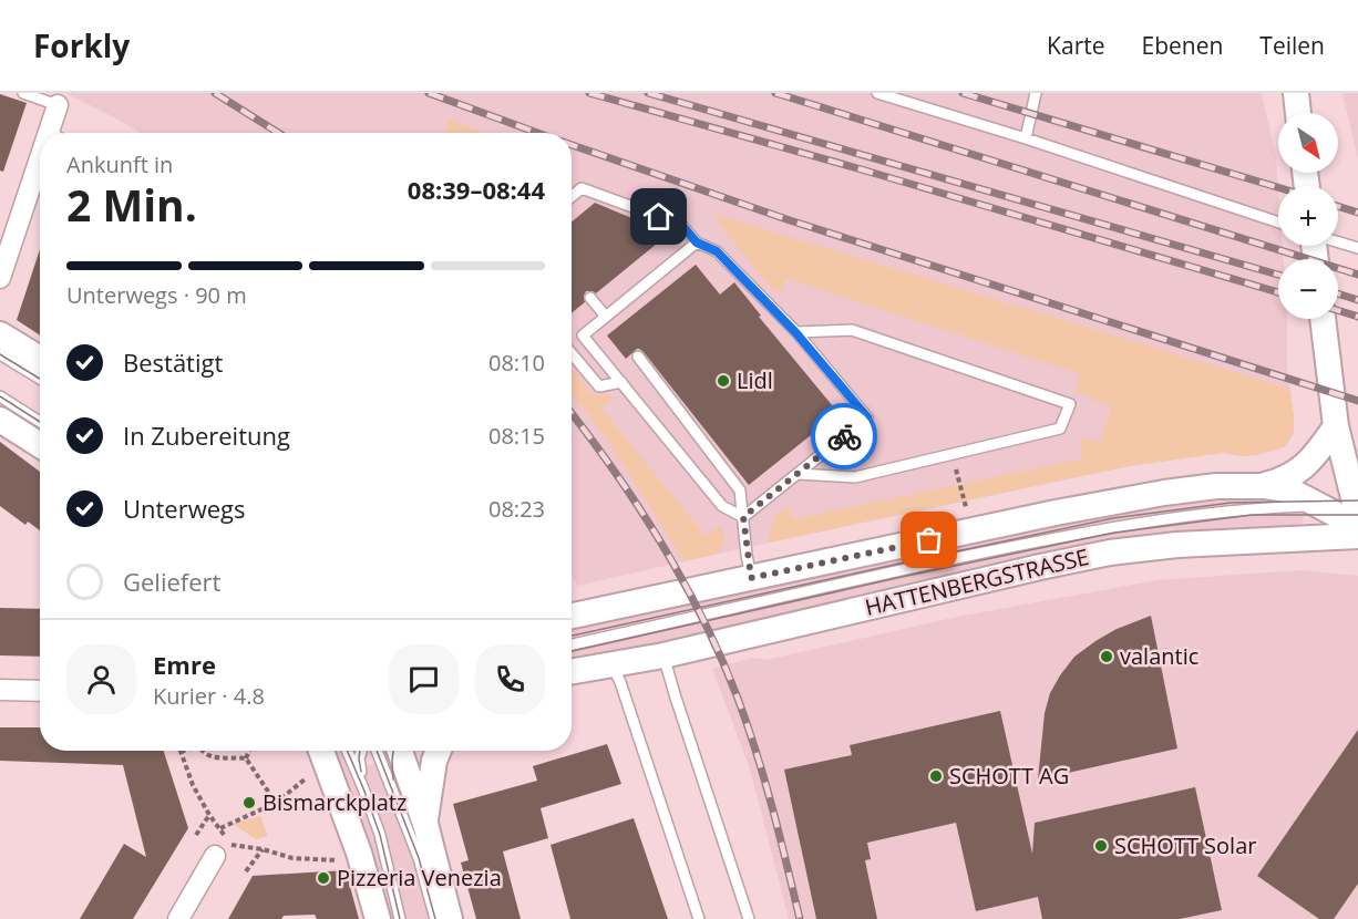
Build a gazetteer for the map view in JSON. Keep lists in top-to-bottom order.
{
  "streets": {
    "street": ["HATTENBERGSTRASSE"]
  },
  "places": [
    "Lidl",
    "valantic",
    "SCHOTT AG",
    "Bismarckplatz",
    "SCHOTT Solar",
    "Pizzeria Venezia"
  ],
  "north": "bottom right",
  "page": {
    "header": "Forkly",
    "nav": ["Karte", "Ebenen", "Teilen"],
    "map_buttons": ["+", "−"],
    "heading": ["2 Min.", "Ankunft in", "08:39–08:44"],
    "panel": ["Emre", "Kurier · 4.8"],
    "bar": "Unterwegs · 90 m",
    "list": [
      ["Bestätigt", "08:10"],
      ["In Zubereitung", "08:15"],
      ["Unterwegs", "08:23"],
      "Geliefert"
    ]
  }
}
